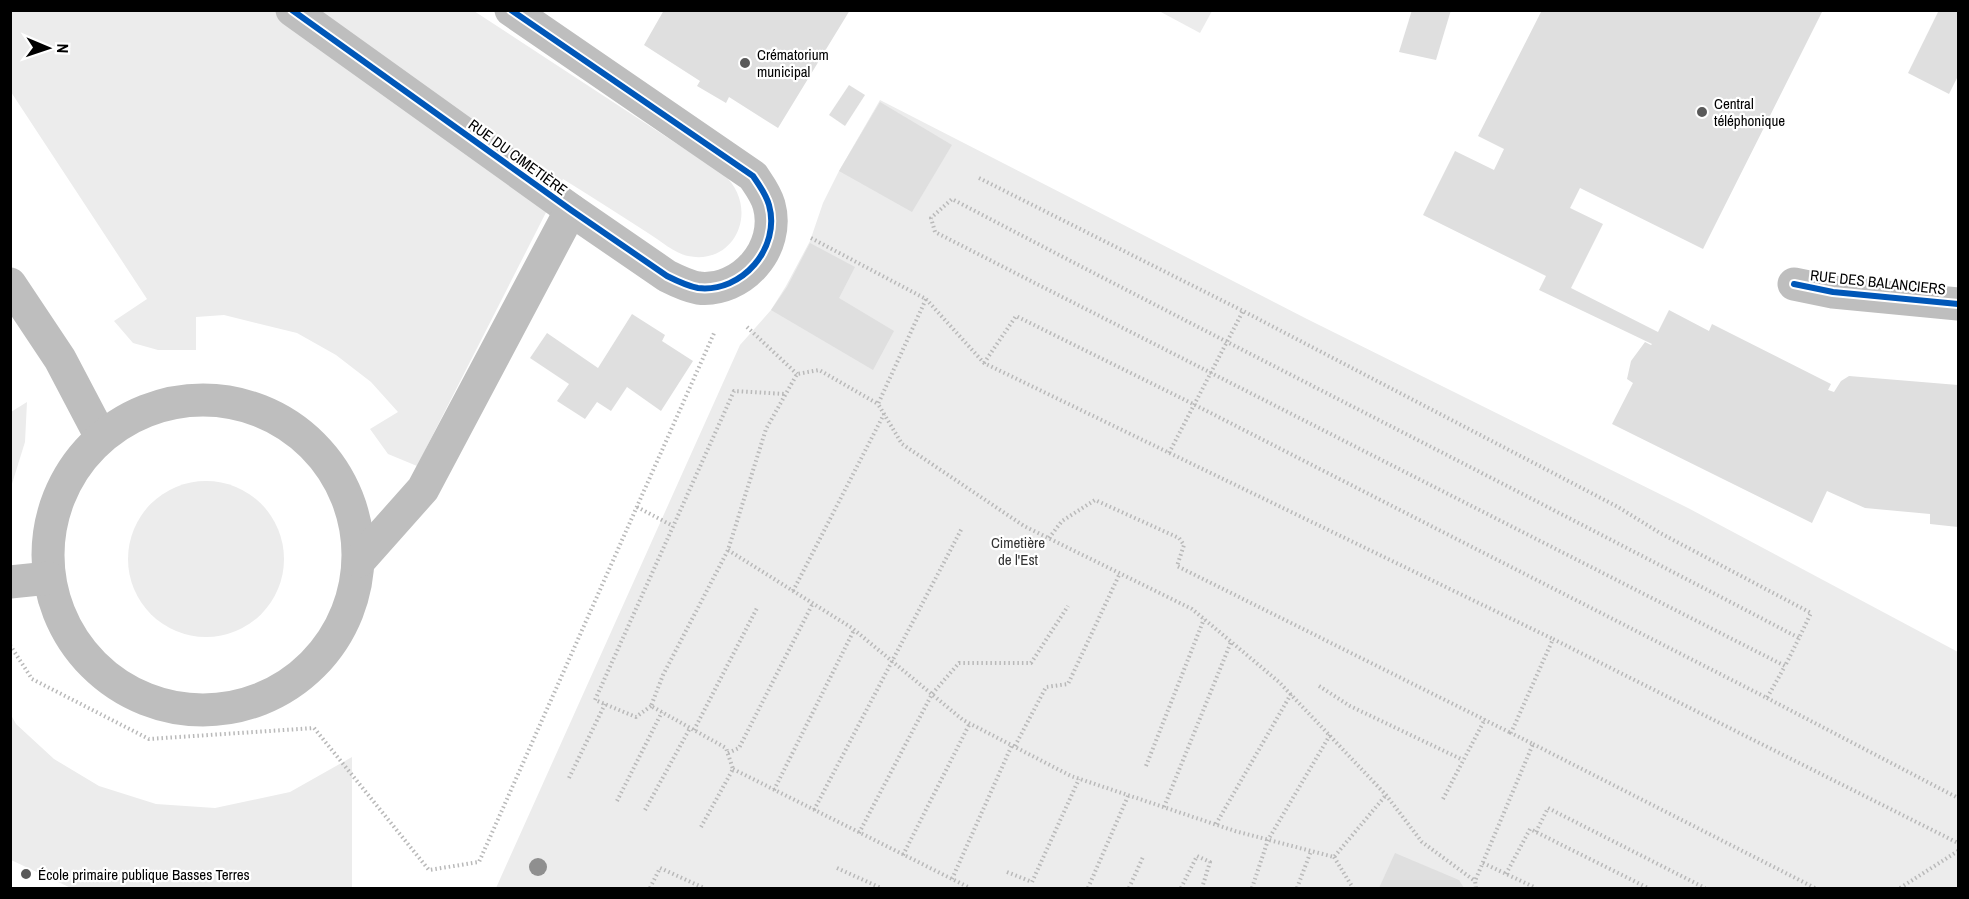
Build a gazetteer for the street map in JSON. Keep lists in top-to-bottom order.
{
  "streets": {
    "street": ["RUE DU CIMETIÈRE", "RUE DES BALANCIERS"]
  },
  "parks": ["Cimetière de l'Est"],
  "places": ["Crématorium municipal", "Central téléphonique", "École primaire publique Basses Terres"],
  "north": "right"
}
